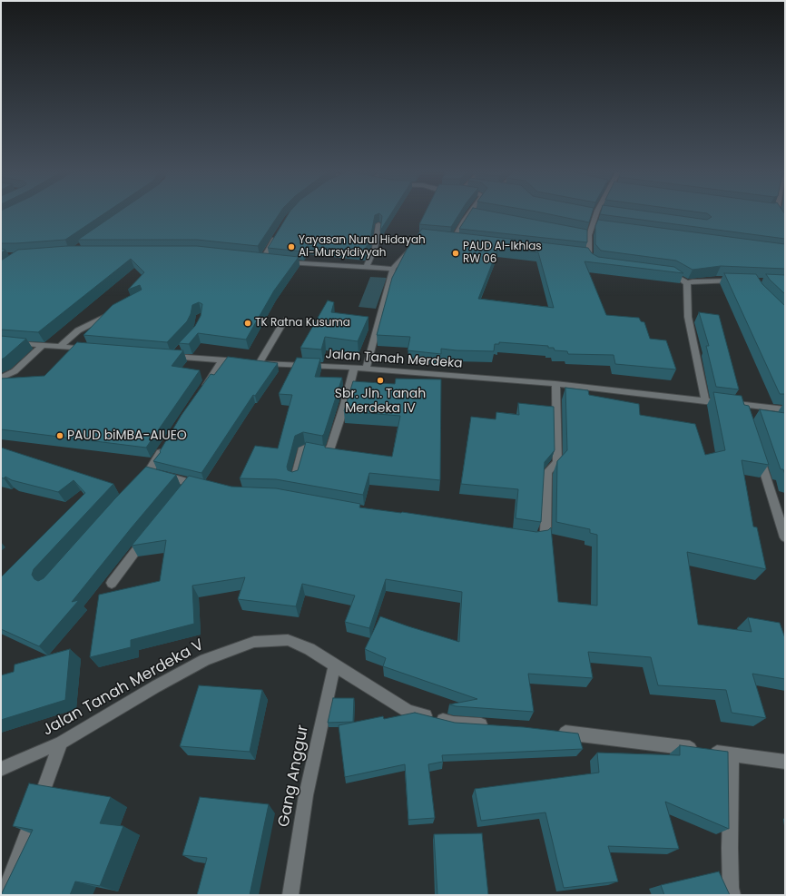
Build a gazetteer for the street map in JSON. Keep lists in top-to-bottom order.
{
  "streets": {
    "street": ["Jalan Tanah Merdeka", "Jalan Tanah Merdeka V", "Gang Anggur"]
  },
  "crossings": [
    ["Jalan Tanah Merdeka V", "Gang Anggur"]
  ],
  "places": [
    "Yayasan Nurul Hidayah Al-Mursyidiyyah",
    "PAUD Al-Ikhlas RW 06",
    "TK Ratna Kusuma",
    "Sbr. Jln. Tanah Merdeka IV",
    "PAUD biMBA-AIUEO"
  ]
}
